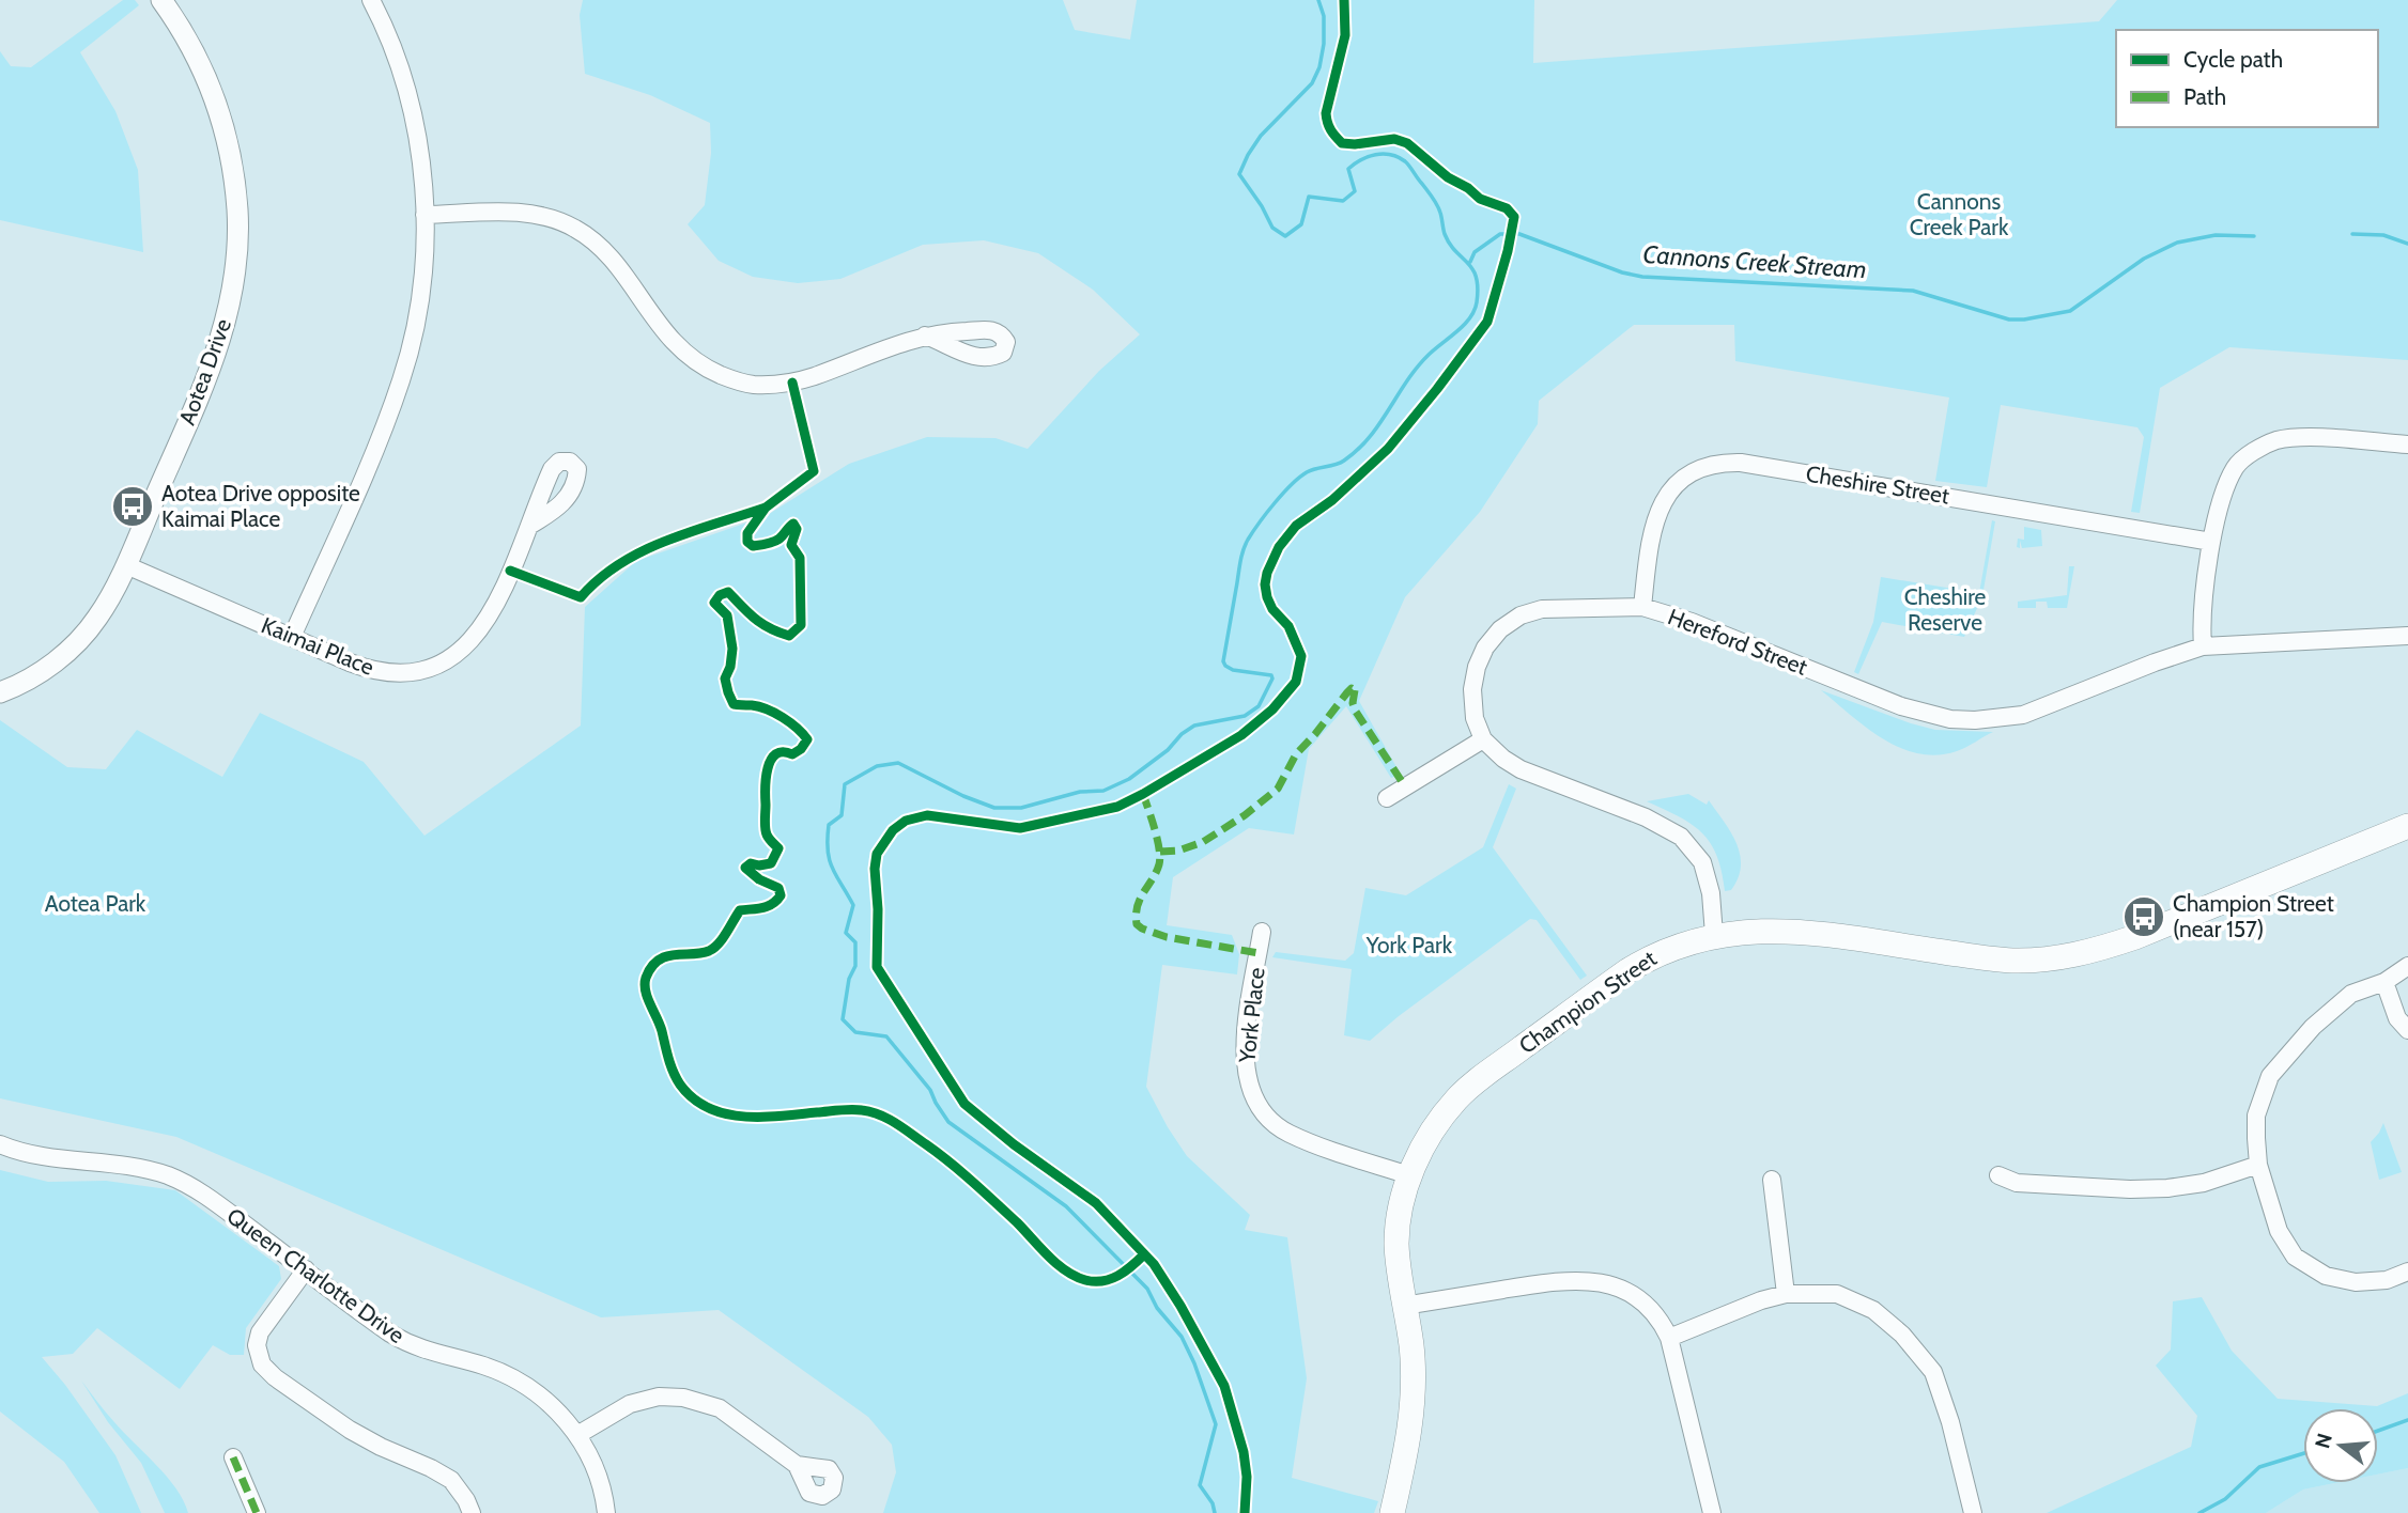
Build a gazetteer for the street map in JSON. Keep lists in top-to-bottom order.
{
  "streets": {
    "main road": ["Champion Street"],
    "street": [
      "Aotea Drive",
      "Cheshire Street",
      "Hereford Street",
      "Kaimai Place",
      "York Place",
      "Queen Charlotte Drive"
    ]
  },
  "crossings": [
    ["Aotea Drive", "Kaimai Place"],
    ["Cheshire Street", "Hereford Street"],
    ["Champion Street", "York Place"]
  ],
  "water": ["Cannons Creek Stream"],
  "parks": [
    "Cannons Creek Park",
    "Cheshire Reserve",
    "Aotea Park",
    "York Park"
  ],
  "places": {
    "bus stop": ["Aotea Drive opposite Kaimai Place", "Champion Street (near 157)"]
  },
  "legend": ["Cycle path", "Path"],
  "north": "left"
}
